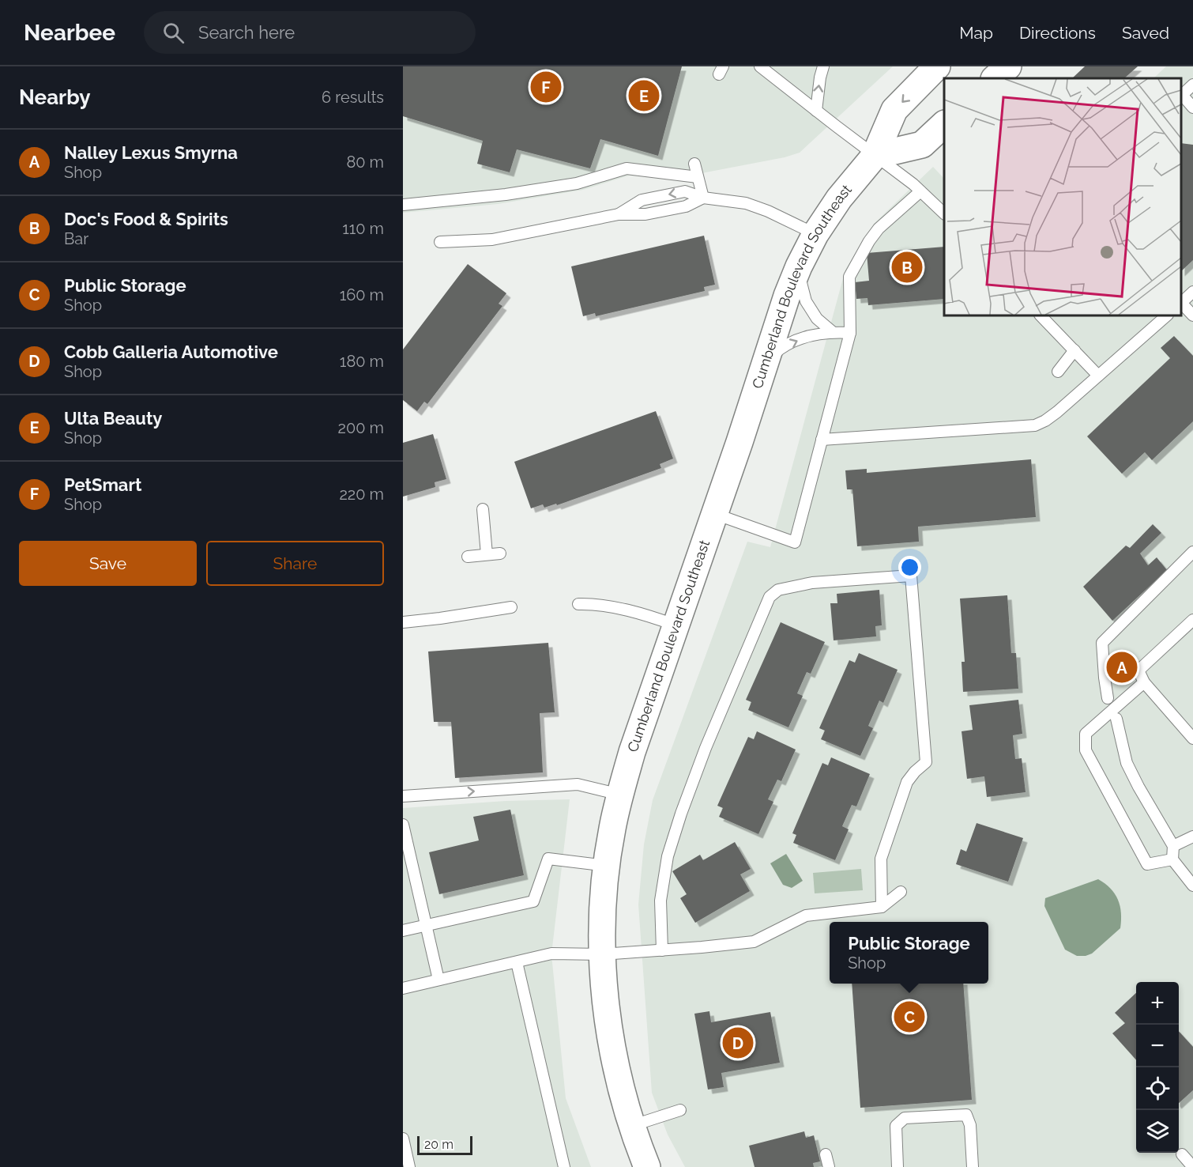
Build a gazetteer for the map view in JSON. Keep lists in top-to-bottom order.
{
  "streets": {
    "main road": ["Cumberland Boulevard Southeast"]
  },
  "scale_bar": "20 m",
  "page": {
    "header": "Nearbee",
    "search": "Search here",
    "nav": ["Map", "Directions", "Saved"],
    "heading": ["Nearby", "6 results"],
    "pins": [
      "F",
      "E",
      "B",
      "A",
      "C",
      "D"
    ],
    "list": [
      {
        "mark": "A",
        "name": "Nalley Lexus Smyrna",
        "note": "Shop",
        "value": "80 m"
      },
      {
        "mark": "B",
        "name": "Doc's Food & Spirits",
        "note": "Bar",
        "value": "110 m"
      },
      {
        "mark": "C",
        "name": "Public Storage",
        "note": "Shop",
        "value": "160 m"
      },
      {
        "mark": "D",
        "name": "Cobb Galleria Automotive",
        "note": "Shop",
        "value": "180 m"
      },
      {
        "mark": "E",
        "name": "Ulta Beauty",
        "note": "Shop",
        "value": "200 m"
      },
      {
        "mark": "F",
        "name": "PetSmart",
        "note": "Shop",
        "value": "220 m"
      }
    ],
    "buttons": ["Save", "Share"],
    "popup": ["Public Storage", "Shop"],
    "map_buttons": ["+", "−"],
    "scale": "20 m"
  }
}
